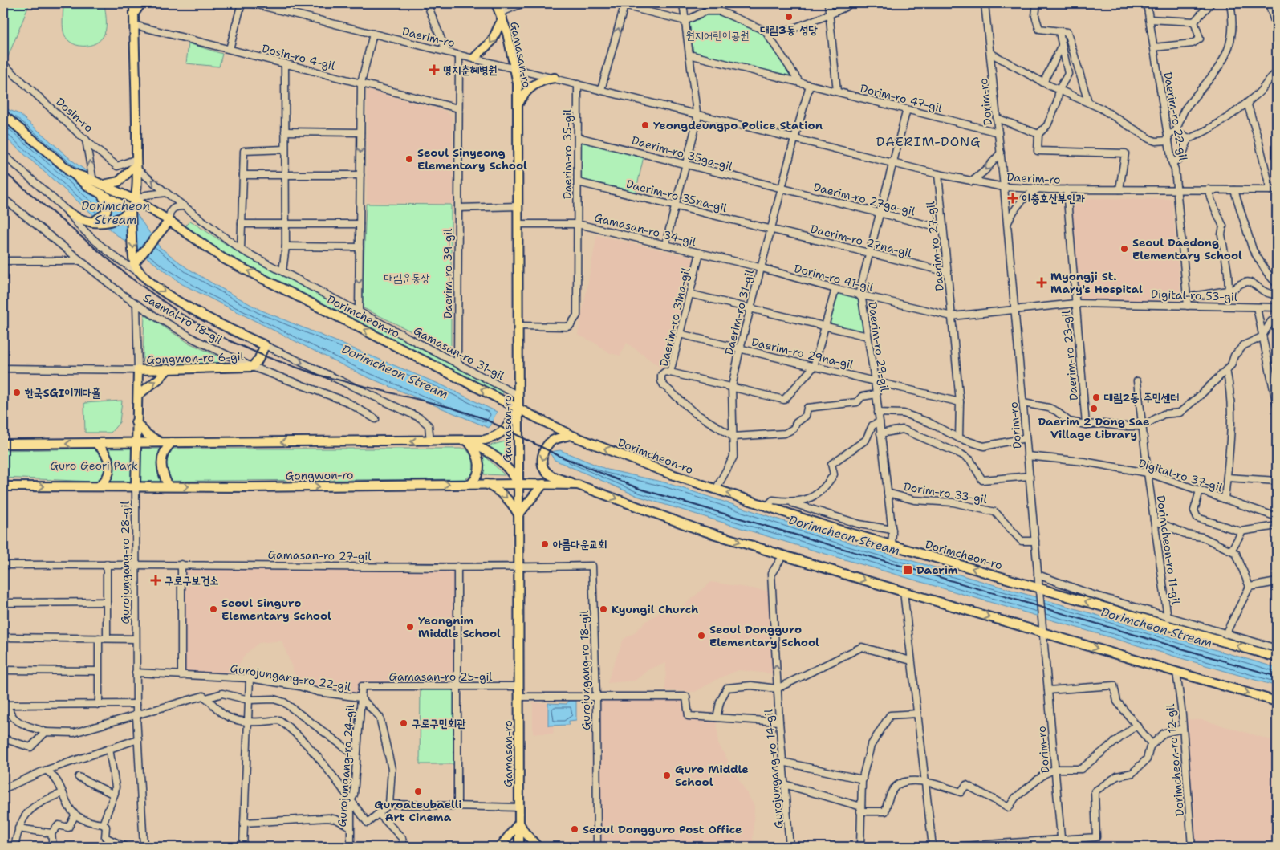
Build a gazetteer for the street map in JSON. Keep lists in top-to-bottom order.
{
  "streets": {
    "main road": [
      "Gamasan-ro",
      "Dorimcheon-ro",
      "Gongwon-ro 6-gil",
      "Gongwon-ro"
    ],
    "street": [
      "Daerim-ro",
      "Dosin-ro 4-gil",
      "Dorim-ro 47-gil",
      "Dorim-ro",
      "Dosin-ro",
      "Daerim-ro 22-gil",
      "Daerim-ro 35ga-gil",
      "Daerim-ro 35-gil",
      "Daerim-ro 35na-gil",
      "Daerim-ro 27ga-gil",
      "Gamasan-ro 34-gil",
      "Daerim-ro 27na-gil",
      "Daerim-ro 27-gil",
      "Daerim-ro 39-gil",
      "Dorim-ro 41-gil",
      "Digital-ro 53-gil",
      "Daerim-ro 31-gil",
      "Daerim-ro 31na-gil",
      "Saemal-ro 18-gil",
      "Daerim-ro 29-gil",
      "Gamasan-ro 31-gil",
      "Daerim-ro 29na-gil",
      "Daerim-ro 23-gil",
      "Digital-ro 37-gil",
      "Dorim-ro 33-gil",
      "Dorimcheon-ro 11-gil",
      "Gamasan-ro 27-gil",
      "Gurojungang-ro 28-gil",
      "Gurojungang-ro 18-gil",
      "Gamasan-ro 25-gil",
      "Gurojungang-ro 22-gil",
      "Dorimcheon-ro 12-gil",
      "Gurojungang-ro 24-gil",
      "Gurojungang-ro 14-gil"
    ]
  },
  "crossings": [
    ["Daerim-ro", "Gamasan-ro"],
    ["Daerim-ro", "Dorim-ro"],
    ["Daerim-ro", "Daerim-ro 22-gil"],
    ["Daerim-ro", "Daerim-ro 35-gil"],
    ["Daerim-ro", "Daerim-ro 27-gil"],
    ["Daerim-ro", "Daerim-ro 39-gil"],
    ["Daerim-ro", "Daerim-ro 31-gil"],
    ["Daerim-ro", "Daerim-ro 29-gil"],
    ["Daerim-ro", "Daerim-ro 23-gil"],
    ["Gamasan-ro", "Daerim-ro 35-gil"],
    ["Gamasan-ro", "Gamasan-ro 34-gil"],
    ["Gamasan-ro", "Dorimcheon-ro"],
    ["Gamasan-ro", "Gamasan-ro 31-gil"],
    ["Gamasan-ro", "Gongwon-ro"],
    ["Gamasan-ro", "Gamasan-ro 27-gil"],
    ["Gamasan-ro", "Gurojungang-ro 18-gil"],
    ["Gamasan-ro", "Gamasan-ro 25-gil"],
    ["Dosin-ro 4-gil", "Daerim-ro 39-gil"],
    ["Dorim-ro 47-gil", "Dorim-ro"],
    ["Dorim-ro 47-gil", "Daerim-ro 29-gil"],
    ["Dorim-ro", "Dorim-ro 41-gil"],
    ["Dorim-ro", "Digital-ro 53-gil"],
    ["Dorim-ro", "Dorimcheon-ro"],
    ["Dorim-ro", "Digital-ro 37-gil"],
    ["Dorim-ro", "Dorim-ro 33-gil"],
    ["Dosin-ro", "Gamasan-ro 31-gil"],
    ["Daerim-ro 22-gil", "Digital-ro 53-gil"],
    ["Daerim-ro 35ga-gil", "Daerim-ro 35-gil"],
    ["Daerim-ro 35ga-gil", "Daerim-ro 27ga-gil"],
    ["Daerim-ro 35ga-gil", "Daerim-ro 31-gil"],
    ["Daerim-ro 35-gil", "Daerim-ro 35na-gil"],
    ["Daerim-ro 35-gil", "Gamasan-ro 34-gil"],
    ["Daerim-ro 35na-gil", "Daerim-ro 27na-gil"],
    ["Daerim-ro 35na-gil", "Daerim-ro 31-gil"],
    ["Daerim-ro 27ga-gil", "Daerim-ro 27-gil"],
    ["Daerim-ro 27ga-gil", "Daerim-ro 31-gil"],
    ["Daerim-ro 27ga-gil", "Daerim-ro 29-gil"],
    ["Gamasan-ro 34-gil", "Dorim-ro 41-gil"],
    ["Gamasan-ro 34-gil", "Daerim-ro 31-gil"],
    ["Gamasan-ro 34-gil", "Daerim-ro 31na-gil"],
    ["Daerim-ro 27na-gil", "Daerim-ro 27-gil"],
    ["Daerim-ro 27na-gil", "Daerim-ro 31-gil"],
    ["Daerim-ro 27na-gil", "Daerim-ro 29-gil"],
    ["Daerim-ro 27-gil", "Dorim-ro 41-gil"],
    ["Daerim-ro 27-gil", "Daerim-ro 29na-gil"],
    ["Daerim-ro 39-gil", "Gamasan-ro 31-gil"],
    ["Dorim-ro 41-gil", "Digital-ro 53-gil"],
    ["Dorim-ro 41-gil", "Daerim-ro 31-gil"],
    ["Dorim-ro 41-gil", "Daerim-ro 29-gil"],
    ["Digital-ro 53-gil", "Daerim-ro 23-gil"],
    ["Daerim-ro 31-gil", "Dorimcheon-ro"],
    ["Daerim-ro 31-gil", "Daerim-ro 31na-gil"],
    ["Daerim-ro 31-gil", "Daerim-ro 29na-gil"],
    ["Dorimcheon-ro", "Daerim-ro 29-gil"],
    ["Dorimcheon-ro", "Dorimcheon-ro 11-gil"],
    ["Daerim-ro 31na-gil", "Daerim-ro 29na-gil"],
    ["Saemal-ro 18-gil", "Gongwon-ro 6-gil"],
    ["Daerim-ro 29-gil", "Daerim-ro 29na-gil"],
    ["Daerim-ro 29-gil", "Dorim-ro 33-gil"],
    ["Gongwon-ro 6-gil", "Gongwon-ro"],
    ["Gongwon-ro 6-gil", "Gurojungang-ro 28-gil"],
    ["Gongwon-ro", "Gurojungang-ro 28-gil"],
    ["Digital-ro 37-gil", "Dorimcheon-ro 11-gil"],
    ["Gamasan-ro 27-gil", "Gurojungang-ro 28-gil"],
    ["Gamasan-ro 27-gil", "Gurojungang-ro 18-gil"],
    ["Gurojungang-ro 28-gil", "Gurojungang-ro 22-gil"],
    ["Gamasan-ro 25-gil", "Gurojungang-ro 24-gil"],
    ["Gurojungang-ro 22-gil", "Gurojungang-ro 24-gil"]
  ],
  "one_way": ["Gurojungang-ro 14-gil"],
  "districts": ["DAERIM-DONG"],
  "water": ["Dorimcheon Stream"],
  "parks": ["원지어린이공원", "대림운동장", "Guro Geori Park"],
  "places": {
    "other": [
      "대림3동 성당",
      "Yeongdeungpo Police Station",
      "Seoul Sinyeong Elementary School",
      "Seoul Daedong Elementary School",
      "한국SGI이케다홀",
      "대림2동 주민센터",
      "Daerim 2 Dong Sae Village Library",
      "아름다운교회",
      "Seoul Singuro Elementary School",
      "Kyungil Church",
      "Yeongnim Middle School",
      "Seoul Dongguro Elementary School",
      "구로구민회관",
      "Guro Middle School",
      "Guroateubaelli Art Cinema",
      "Seoul Dongguro Post Office"
    ],
    "health": [
      "명지춘혜병원",
      "이충호산부인과",
      "Myongji St. Mary's Hospital",
      "구로구보건소"
    ],
    "transit": ["Daerim"]
  }
}
